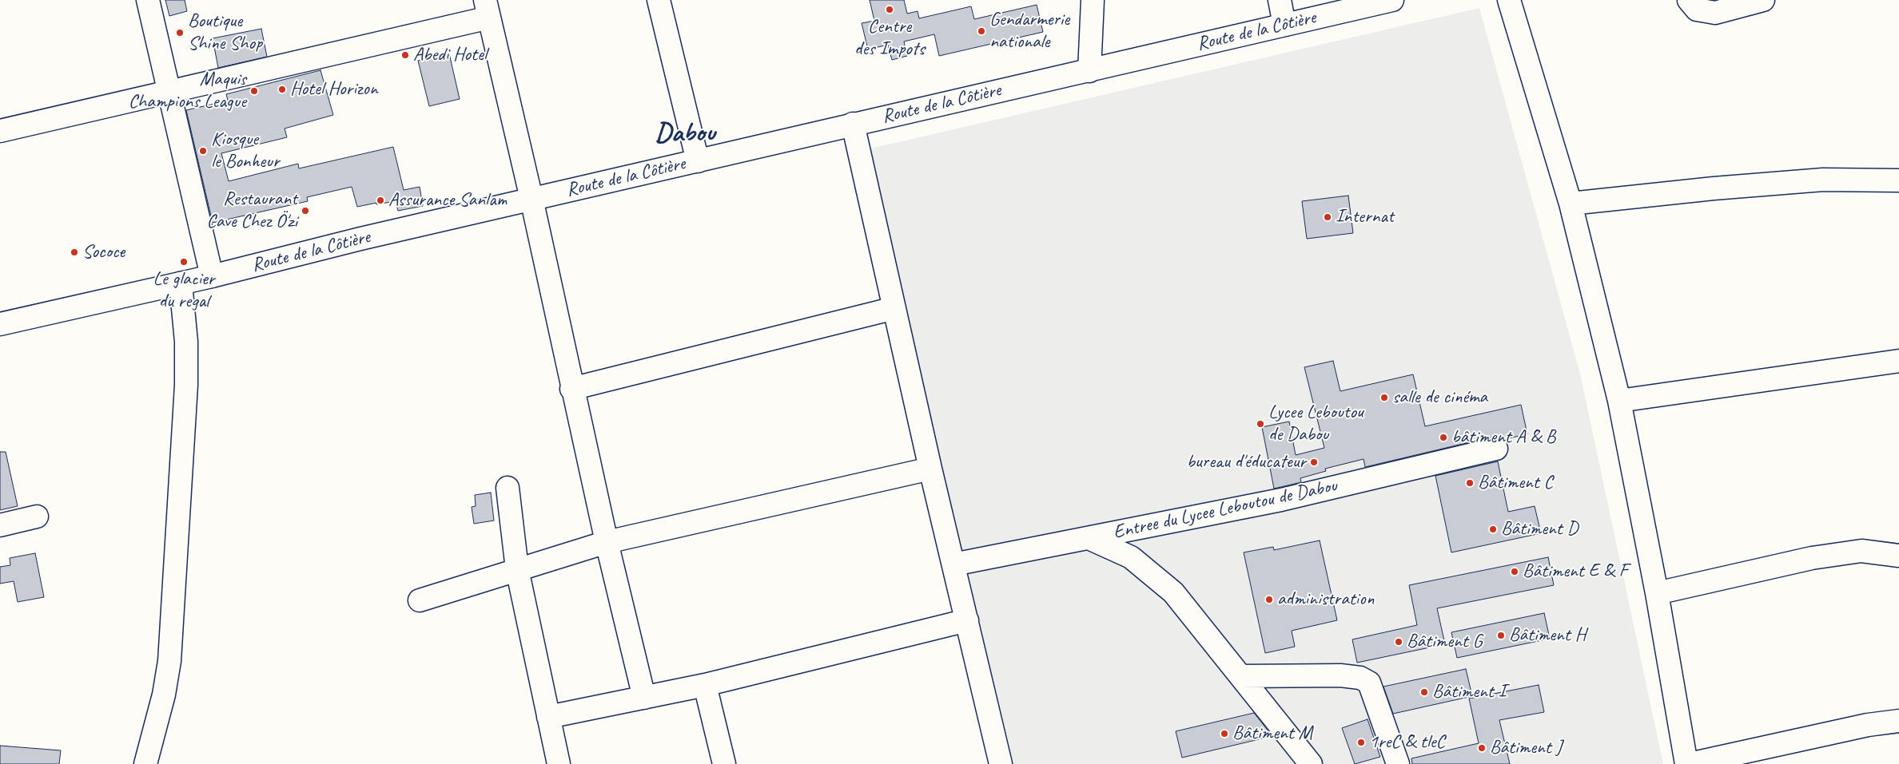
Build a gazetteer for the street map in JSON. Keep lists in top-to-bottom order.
{
  "streets": {
    "street": ["Route de la Côtière", "Entree du Lycee Leboutou de Dabou"]
  },
  "districts": ["Dabou"],
  "places": [
    "Centre des Impots",
    "Gendarmerie nationale",
    "Boutique Shine Shop",
    "Abedi Hotel",
    "Hotel Horizon",
    "Maquis Champions League",
    "Kiosque le Bonheur",
    "Assurance Sanlam",
    "Restaurant Cave Chez Ö'zi",
    "Internat",
    "Sococe",
    "Le glacier du regal",
    "salle de cinéma",
    "Lycee Leboutou de Dabou",
    "bâtiment A & B",
    "bureau d'éducateur",
    "Bâtiment C",
    "Bâtiment D",
    "Bâtiment E & F",
    "administration",
    "Bâtiment H",
    "Bâtiment G",
    "Bâtiment I",
    "Bâtiment M",
    "1reC & tleC",
    "Bâtiment J"
  ]
}
